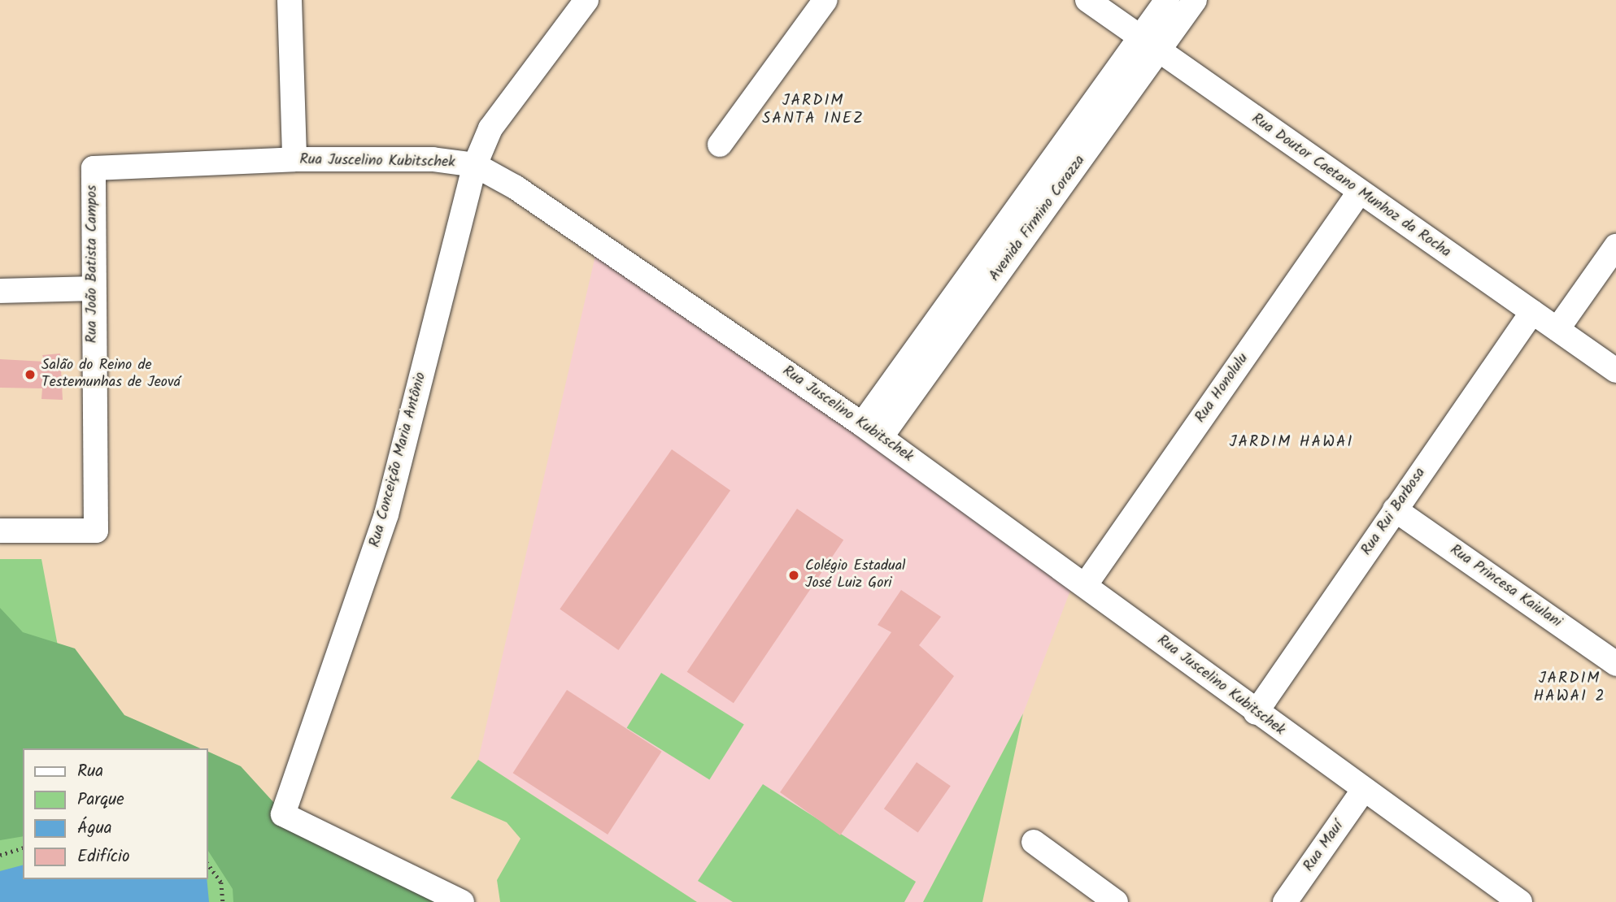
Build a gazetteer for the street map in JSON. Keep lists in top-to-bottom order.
{
  "streets": {
    "street": [
      "Rua Juscelino Kubitschek",
      "Rua Doutor Caetano Munhoz da Rocha",
      "Avenida Firmino Corazza",
      "Rua João Batista Campos",
      "Rua Honolulu",
      "Rua Conceição Maria Antônio",
      "Rua Rui Barbosa",
      "Rua Princesa Kaiulani",
      "Rua Mauí"
    ]
  },
  "crossings": [
    ["Rua Juscelino Kubitschek", "Avenida Firmino Corazza"],
    ["Rua Juscelino Kubitschek", "Rua João Batista Campos"],
    ["Rua Juscelino Kubitschek", "Rua Honolulu"],
    ["Rua Juscelino Kubitschek", "Rua Conceição Maria Antônio"],
    ["Rua Juscelino Kubitschek", "Rua Rui Barbosa"],
    ["Rua Juscelino Kubitschek", "Rua Mauí"],
    ["Rua Doutor Caetano Munhoz da Rocha", "Avenida Firmino Corazza"],
    ["Rua Doutor Caetano Munhoz da Rocha", "Rua Honolulu"],
    ["Rua Doutor Caetano Munhoz da Rocha", "Rua Rui Barbosa"],
    ["Rua Rui Barbosa", "Rua Princesa Kaiulani"]
  ],
  "districts": ["JARDIM SANTA INEZ", "JARDIM HAWAI", "JARDIM HAWAI 2"],
  "places": ["Salão do Reino de Testemunhas de Jeová", "Colégio Estadual José Luiz Gori"],
  "legend": [
    "Rua",
    "Parque",
    "Água",
    "Edifício"
  ]
}
